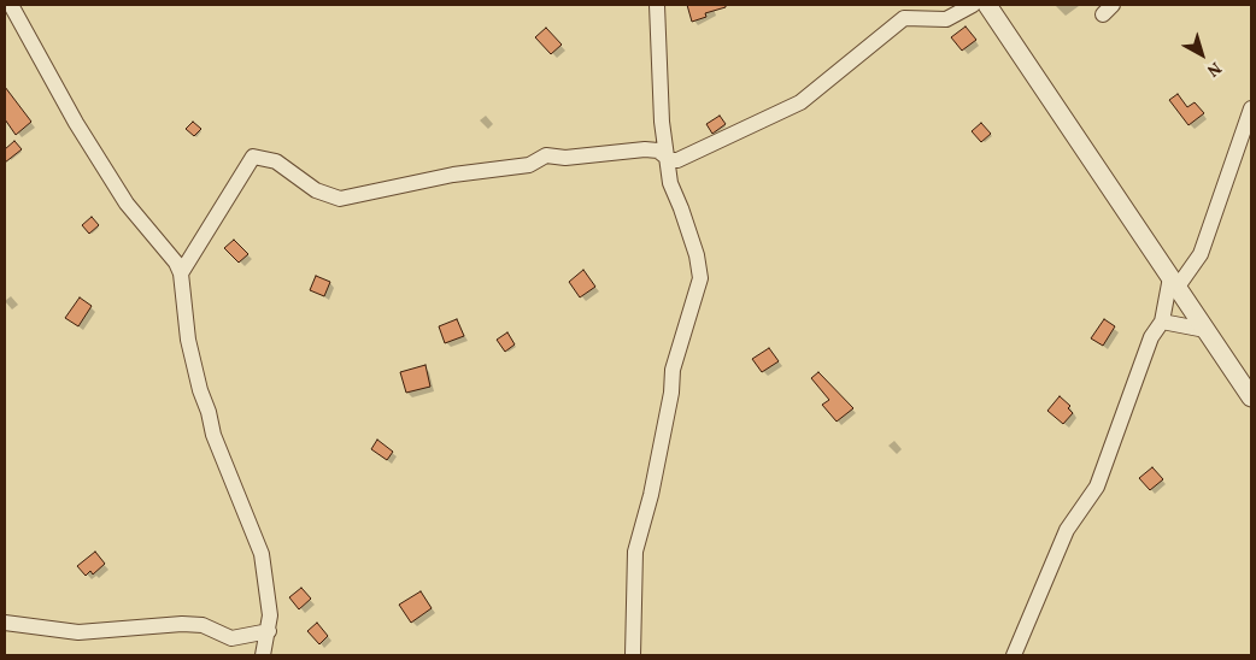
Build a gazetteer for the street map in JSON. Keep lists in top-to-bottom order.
{
  "north": "bottom right"
}
